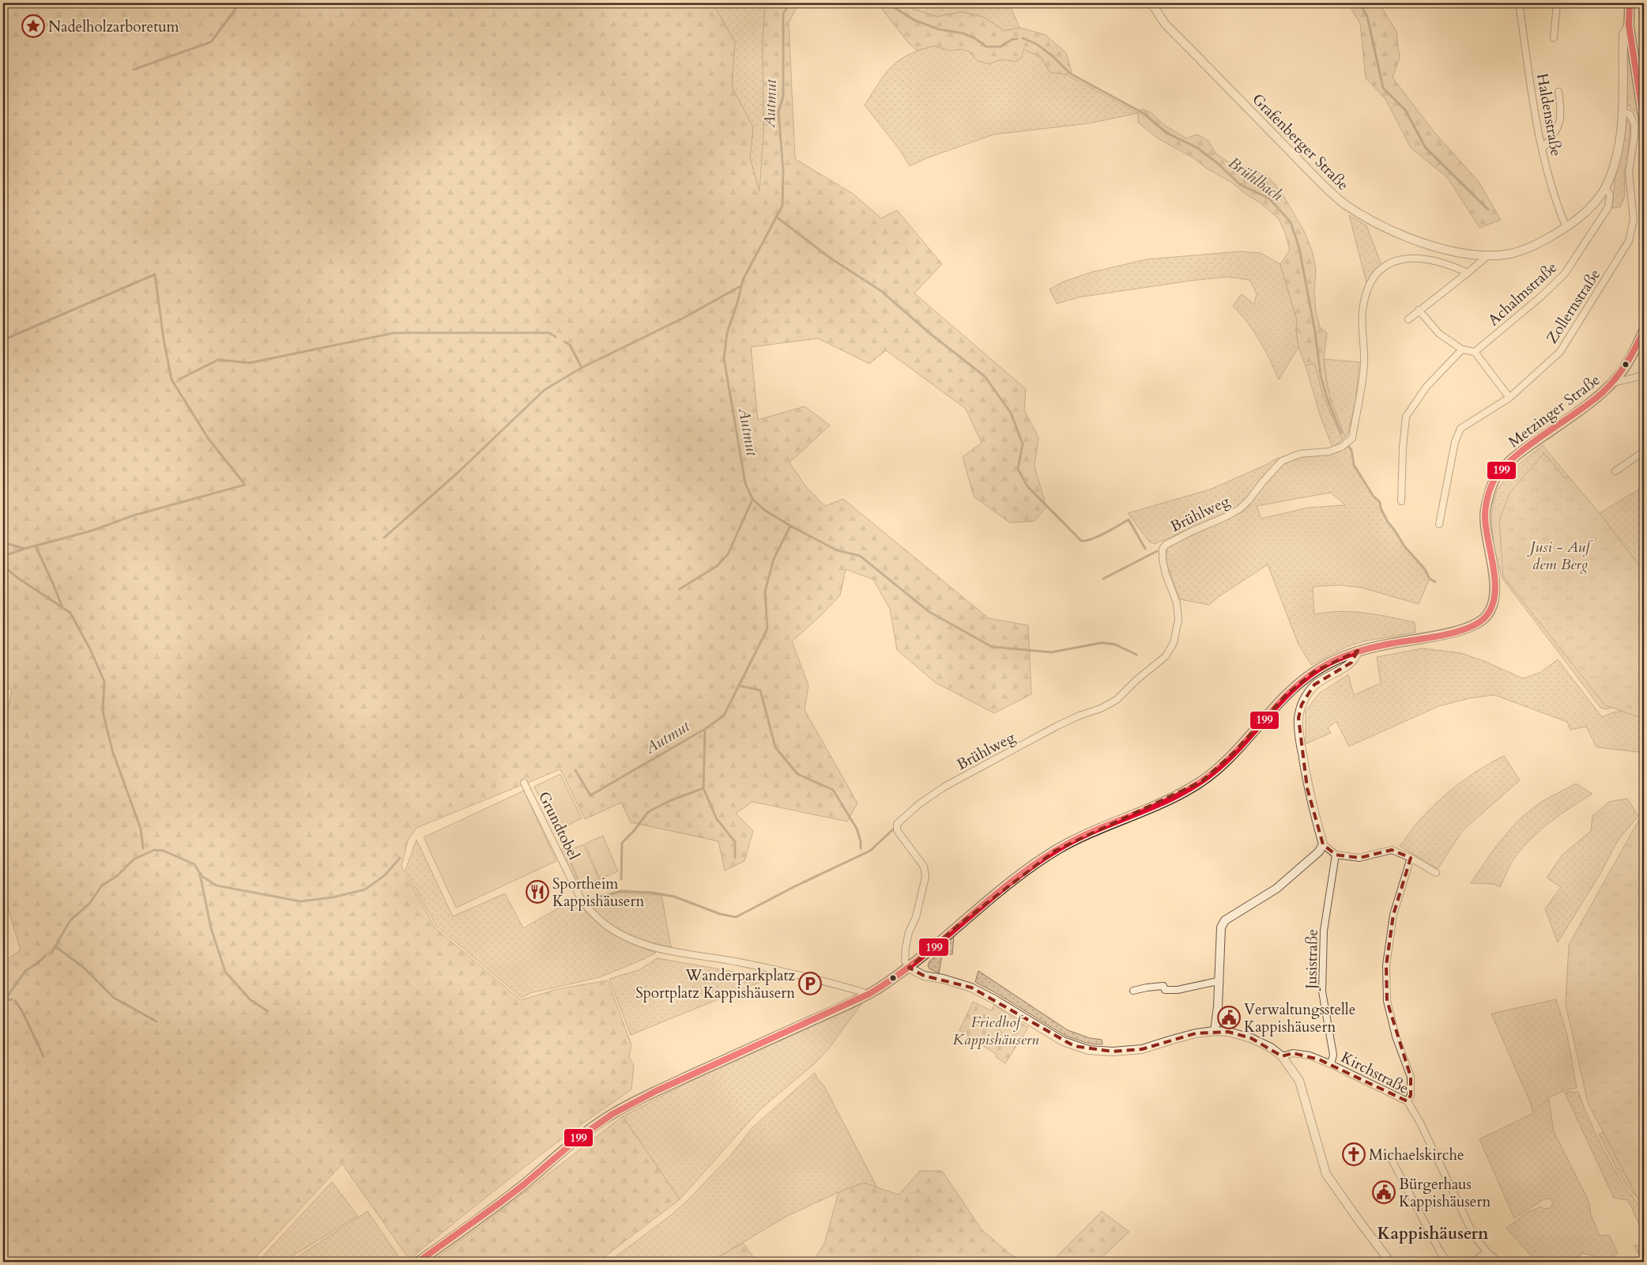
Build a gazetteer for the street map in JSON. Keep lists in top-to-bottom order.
{
  "streets": {
    "main road": ["Metzinger Straße"],
    "street": [
      "Haldenstraße",
      "Grafenberger Straße",
      "Achalmstraße",
      "Zollernstraße",
      "Brühlweg",
      "Grundtobel",
      "Jusistraße",
      "Kirchstraße"
    ]
  },
  "crossings": [
    ["Haldenstraße", "Grafenberger Straße"],
    ["Grafenberger Straße", "Achalmstraße"],
    ["Grafenberger Straße", "Zollernstraße"],
    ["Metzinger Straße", "Brühlweg"],
    ["Metzinger Straße", "Grundtobel"],
    ["Jusistraße", "Kirchstraße"]
  ],
  "districts": ["Kappishäusern"],
  "water": ["Autmut", "Brühlbach"],
  "parks": ["Jusi - Auf dem Berg", "Friedhof Kappishäusern"],
  "places": {
    "place": ["Nadelholzarboretum"],
    "restaurant": ["Sportheim Kappishäusern"],
    "parking": ["Wanderparkplatz Sportplatz Kappishäusern"],
    "public building": ["Verwaltungsstelle Kappishäusern", "Bürgerhaus Kappishäusern"],
    "church": ["Michaelskirche"]
  },
  "lines": ["transit line 199"]
}
